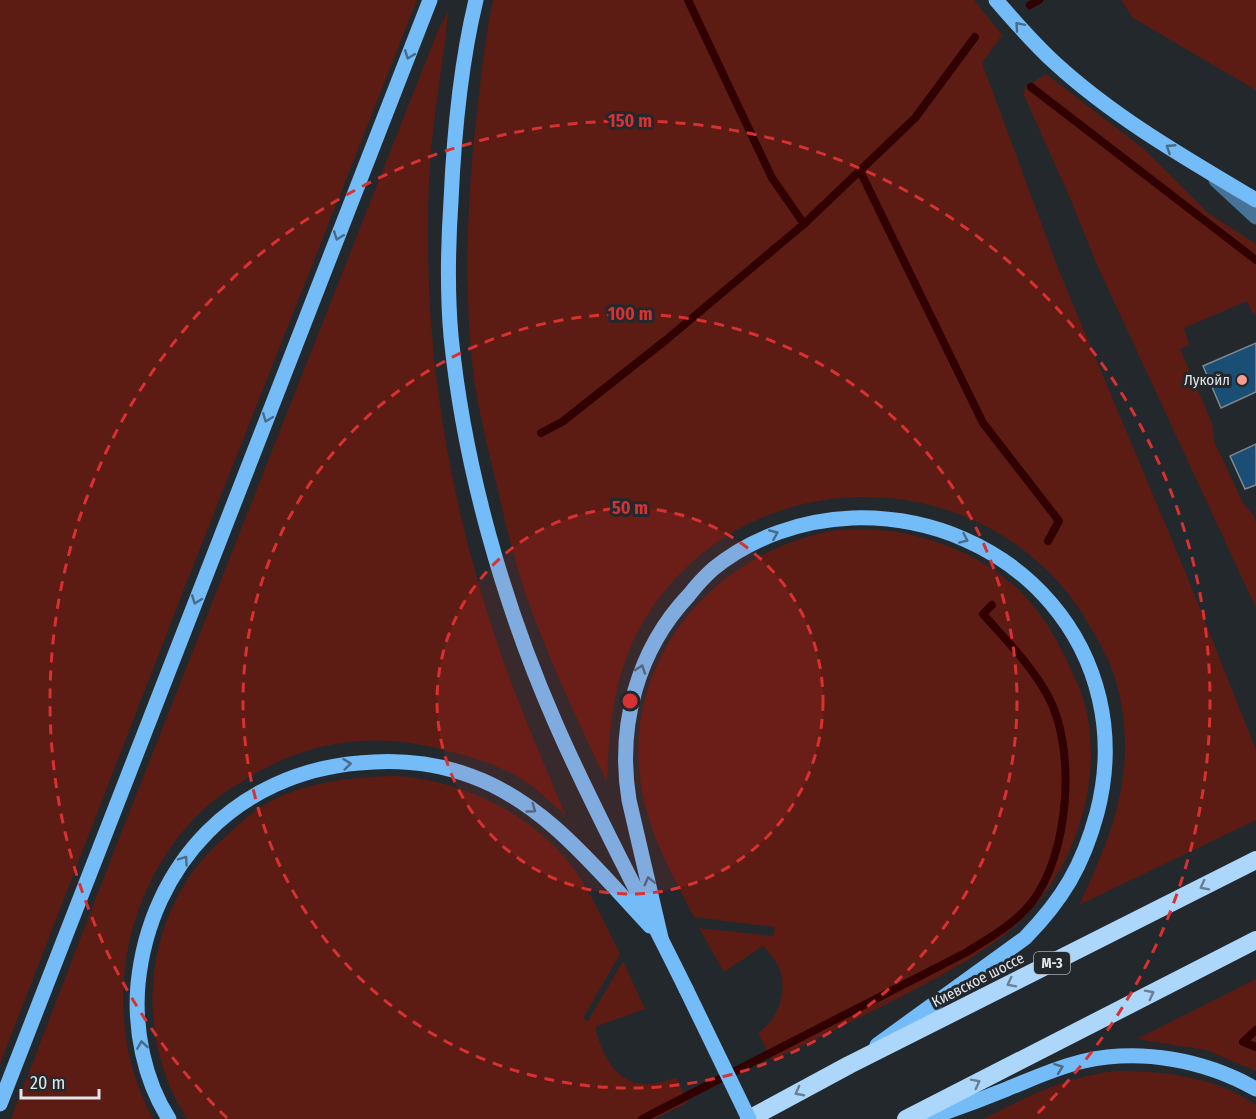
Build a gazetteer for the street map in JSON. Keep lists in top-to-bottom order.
{
  "streets": {
    "highway": ["М-3", "Киевское шоссе"]
  },
  "places": ["Лукойл"],
  "scale_bar": "20 m",
  "rings": ["150 m", "100 m", "50 m"]
}
